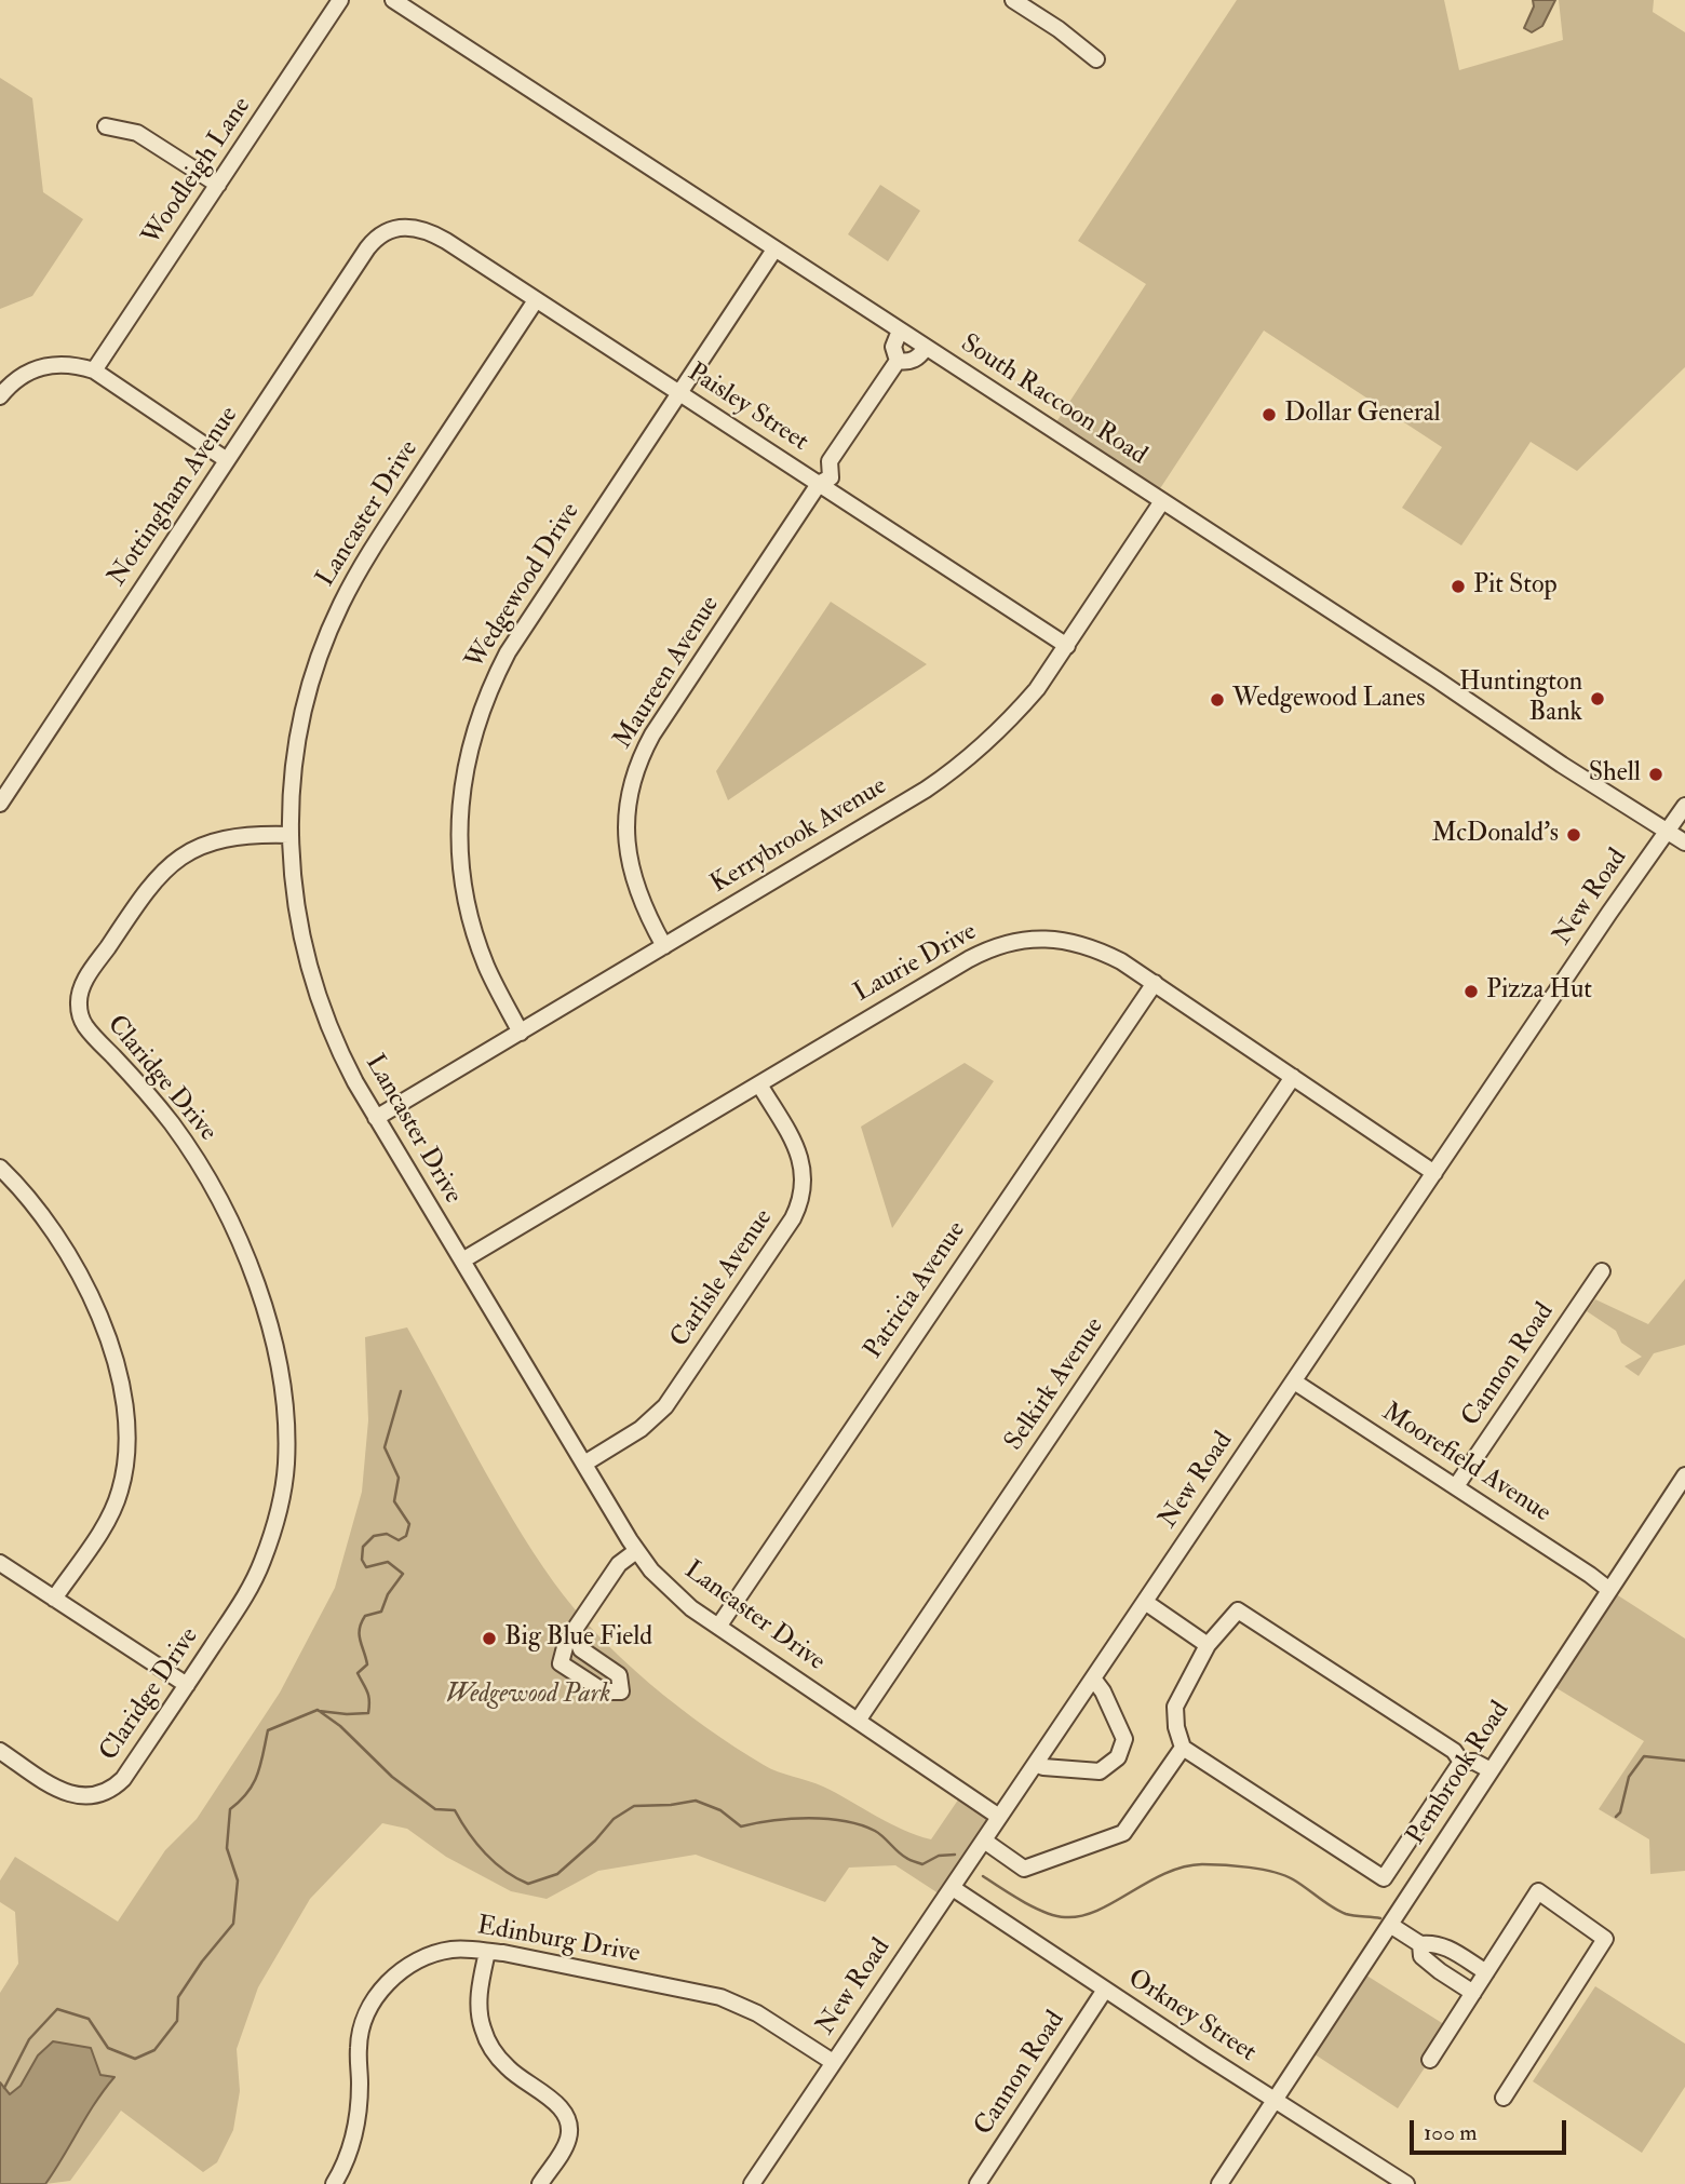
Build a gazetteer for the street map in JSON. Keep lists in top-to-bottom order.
{
  "streets": {
    "street": [
      "Woodleigh Lane",
      "South Raccoon Road",
      "Paisley Street",
      "Nottingham Avenue",
      "Lancaster Drive",
      "Wedgewood Drive",
      "Maureen Avenue",
      "Kerrybrook Avenue",
      "New Road",
      "Laurie Drive",
      "Claridge Drive",
      "Carlisle Avenue",
      "Patricia Avenue",
      "Cannon Road",
      "Selkirk Avenue",
      "Moorefield Avenue",
      "Pembrook Road",
      "Edinburg Drive",
      "Orkney Street"
    ]
  },
  "crossings": [
    ["South Raccoon Road", "Wedgewood Drive"],
    ["South Raccoon Road", "Kerrybrook Avenue"],
    ["South Raccoon Road", "New Road"],
    ["Paisley Street", "Nottingham Avenue"],
    ["Paisley Street", "Lancaster Drive"],
    ["Paisley Street", "Wedgewood Drive"],
    ["Paisley Street", "Maureen Avenue"],
    ["Paisley Street", "Kerrybrook Avenue"],
    ["Lancaster Drive", "Kerrybrook Avenue"],
    ["Lancaster Drive", "New Road"],
    ["Lancaster Drive", "Laurie Drive"],
    ["Lancaster Drive", "Claridge Drive"],
    ["Lancaster Drive", "Carlisle Avenue"],
    ["Lancaster Drive", "Patricia Avenue"],
    ["Lancaster Drive", "Selkirk Avenue"],
    ["Wedgewood Drive", "Kerrybrook Avenue"],
    ["Maureen Avenue", "Kerrybrook Avenue"],
    ["New Road", "Laurie Drive"],
    ["New Road", "Moorefield Avenue"],
    ["New Road", "Edinburg Drive"],
    ["New Road", "Orkney Street"],
    ["Laurie Drive", "Carlisle Avenue"],
    ["Laurie Drive", "Patricia Avenue"],
    ["Laurie Drive", "Selkirk Avenue"],
    ["Cannon Road", "Moorefield Avenue"],
    ["Cannon Road", "Orkney Street"],
    ["Moorefield Avenue", "Pembrook Road"],
    ["Pembrook Road", "Orkney Street"]
  ],
  "parks": ["Wedgewood Park"],
  "places": [
    "Dollar General",
    "Pit Stop",
    "Huntington Bank",
    "Wedgewood Lanes",
    "Shell",
    "McDonald's",
    "Pizza Hut",
    "Big Blue Field"
  ],
  "scale_bar": "100 m"
}
